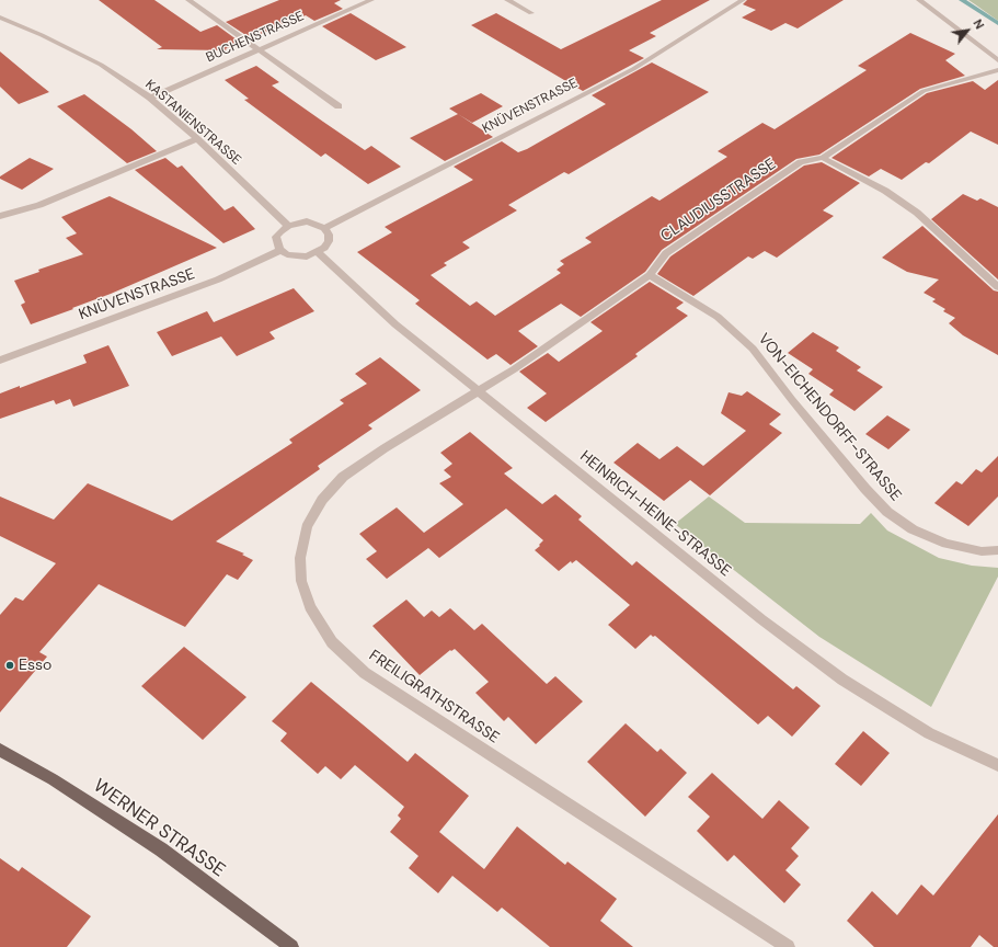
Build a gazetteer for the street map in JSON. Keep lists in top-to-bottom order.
{
  "streets": {
    "main road": ["WERNER STRASSE"],
    "street": [
      "BUCHENSTRASSE",
      "KNÜVENSTRASSE",
      "KASTANIENSTRASSE",
      "CLAUDIUSSTRASSE",
      "VON-EICHENDORFF-STRASSE",
      "HEINRICH-HEINE-STRASSE",
      "FREILIGRATHSTRASSE"
    ]
  },
  "crossings": [
    ["BUCHENSTRASSE", "KASTANIENSTRASSE"],
    ["KNÜVENSTRASSE", "KASTANIENSTRASSE"],
    ["KNÜVENSTRASSE", "HEINRICH-HEINE-STRASSE"],
    ["KASTANIENSTRASSE", "HEINRICH-HEINE-STRASSE"],
    ["CLAUDIUSSTRASSE", "VON-EICHENDORFF-STRASSE"],
    ["CLAUDIUSSTRASSE", "HEINRICH-HEINE-STRASSE"],
    ["CLAUDIUSSTRASSE", "FREILIGRATHSTRASSE"],
    ["HEINRICH-HEINE-STRASSE", "FREILIGRATHSTRASSE"]
  ],
  "places": ["Esso"],
  "north": "top right"
}
